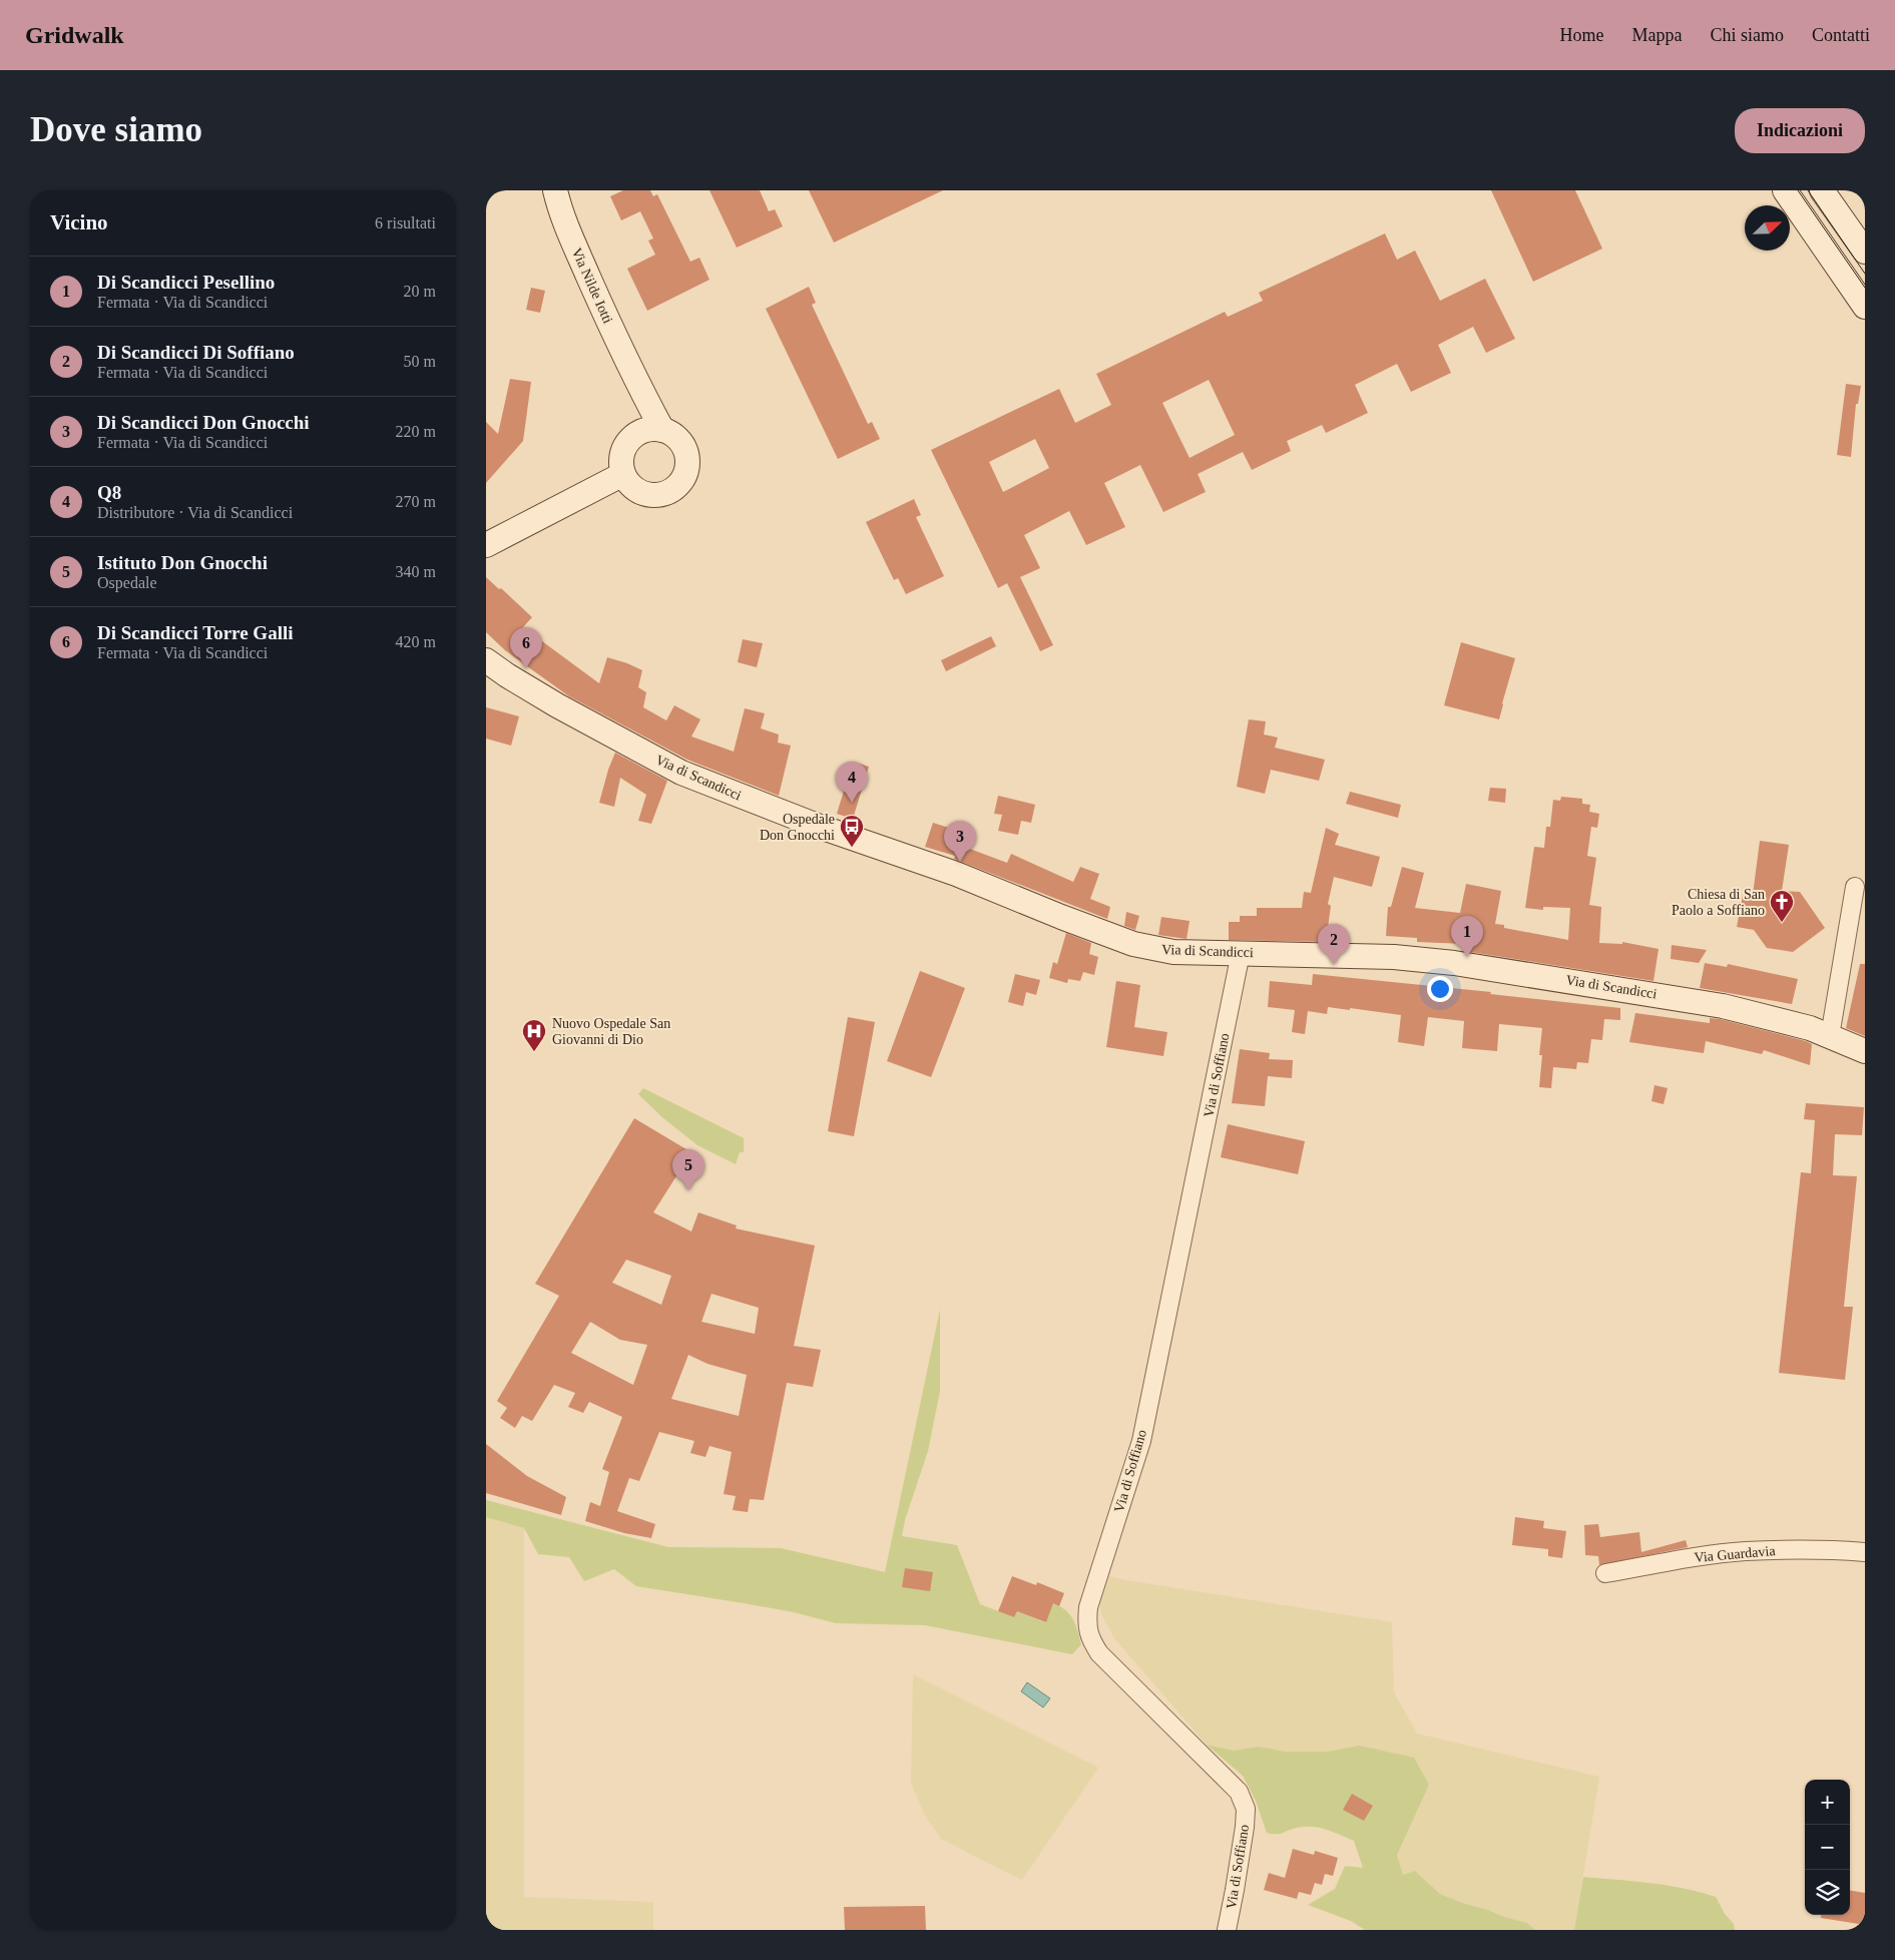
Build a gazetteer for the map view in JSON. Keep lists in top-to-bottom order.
{
  "streets": {
    "street": [
      "Via Nilde Iotti",
      "Via di Scandicci",
      "Via di Soffiano",
      "Via Guardavia"
    ]
  },
  "crossings": [
    ["Via di Scandicci", "Via di Soffiano"]
  ],
  "places": {
    "bus stop": ["Ospedale Don Gnocchi"],
    "church": ["Chiesa di San Paolo a Soffiano"],
    "hospital": ["Nuovo Ospedale San Giovanni di Dio"]
  },
  "north": "top right",
  "page": {
    "header": "Gridwalk",
    "nav": [
      "Home",
      "Mappa",
      "Chi siamo",
      "Contatti"
    ],
    "buttons": "Indicazioni",
    "title": "Dove siamo",
    "heading": ["Vicino", "6 risultati"],
    "list": [
      {
        "mark": "1",
        "name": "Di Scandicci Pesellino",
        "note": "Fermata · Via di Scandicci",
        "value": "20 m"
      },
      {
        "mark": "2",
        "name": "Di Scandicci Di Soffiano",
        "note": "Fermata · Via di Scandicci",
        "value": "50 m"
      },
      {
        "mark": "3",
        "name": "Di Scandicci Don Gnocchi",
        "note": "Fermata · Via di Scandicci",
        "value": "220 m"
      },
      {
        "mark": "4",
        "name": "Q8",
        "note": "Distributore · Via di Scandicci",
        "value": "270 m"
      },
      {
        "mark": "5",
        "name": "Istituto Don Gnocchi",
        "note": "Ospedale",
        "value": "340 m"
      },
      {
        "mark": "6",
        "name": "Di Scandicci Torre Galli",
        "note": "Fermata · Via di Scandicci",
        "value": "420 m"
      }
    ],
    "pins": [
      "6",
      "4",
      "3",
      "1",
      "2",
      "5"
    ],
    "map_buttons": ["+", "−"]
  }
}
